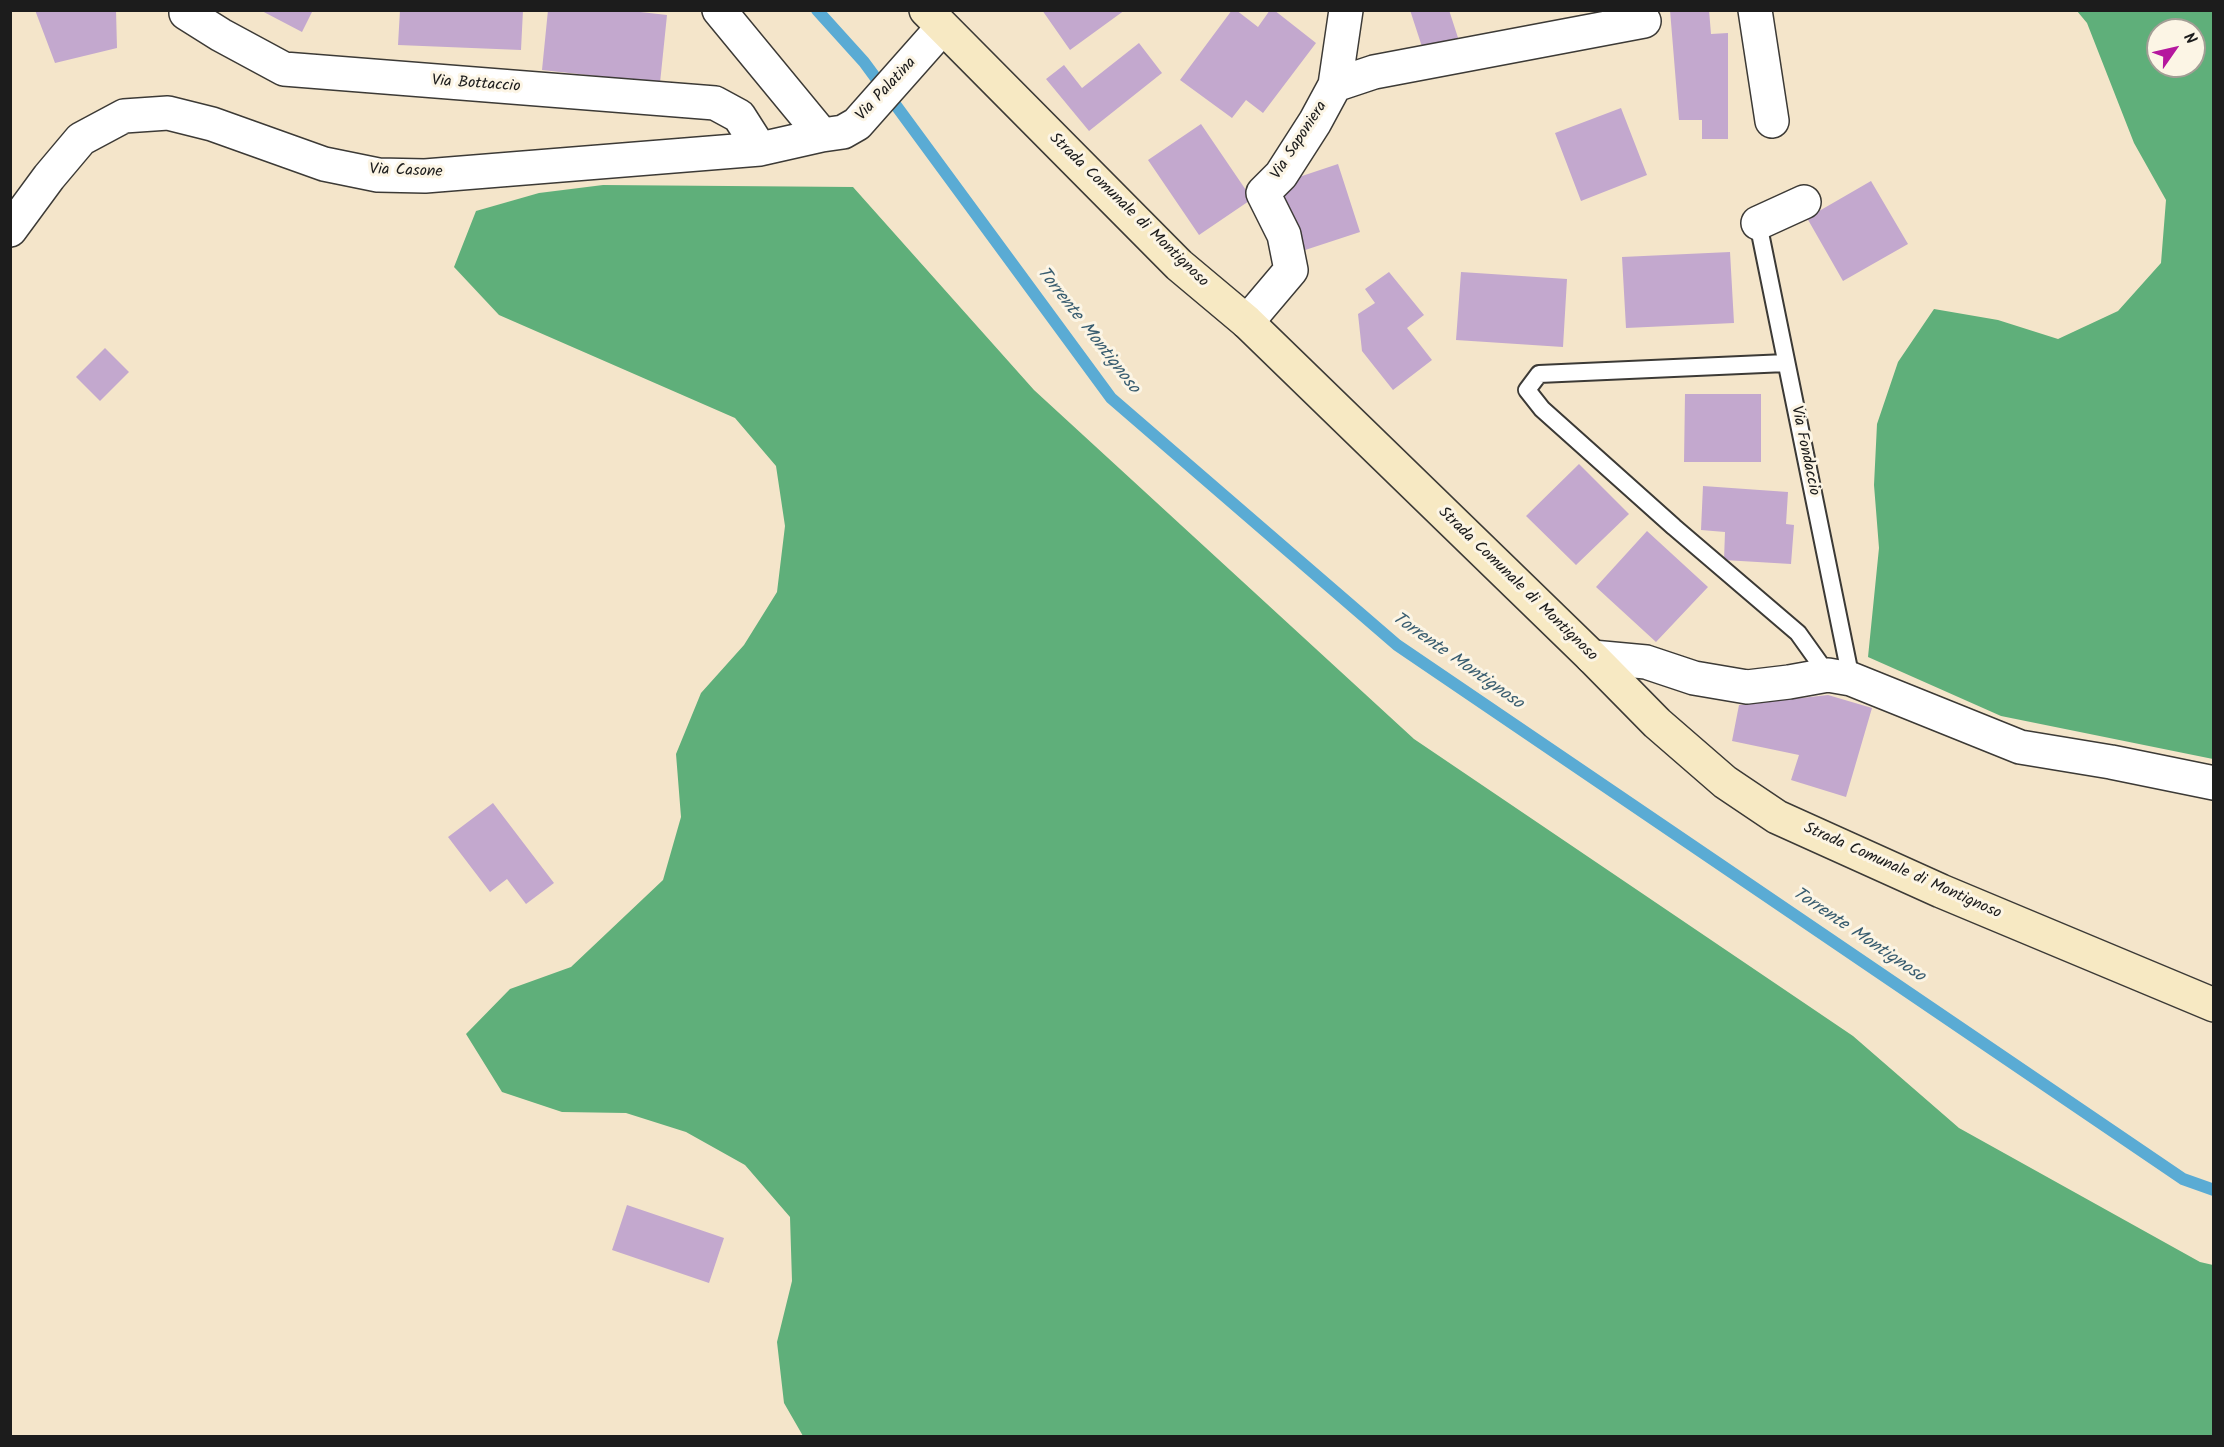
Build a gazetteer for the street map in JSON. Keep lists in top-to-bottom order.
{
  "streets": {
    "street": [
      "Via Bottaccio",
      "Via Palatina",
      "Via Saponiera",
      "Via Casone",
      "Strada Comunale di Montignoso"
    ],
    "lane": ["Via Fondaccio"]
  },
  "crossings": [
    ["Via Bottaccio", "Via Casone"],
    ["Via Palatina", "Via Casone"],
    ["Via Palatina", "Strada Comunale di Montignoso"],
    ["Via Saponiera", "Strada Comunale di Montignoso"]
  ],
  "water": ["Torrente Montignoso"],
  "north": "top right"
}
